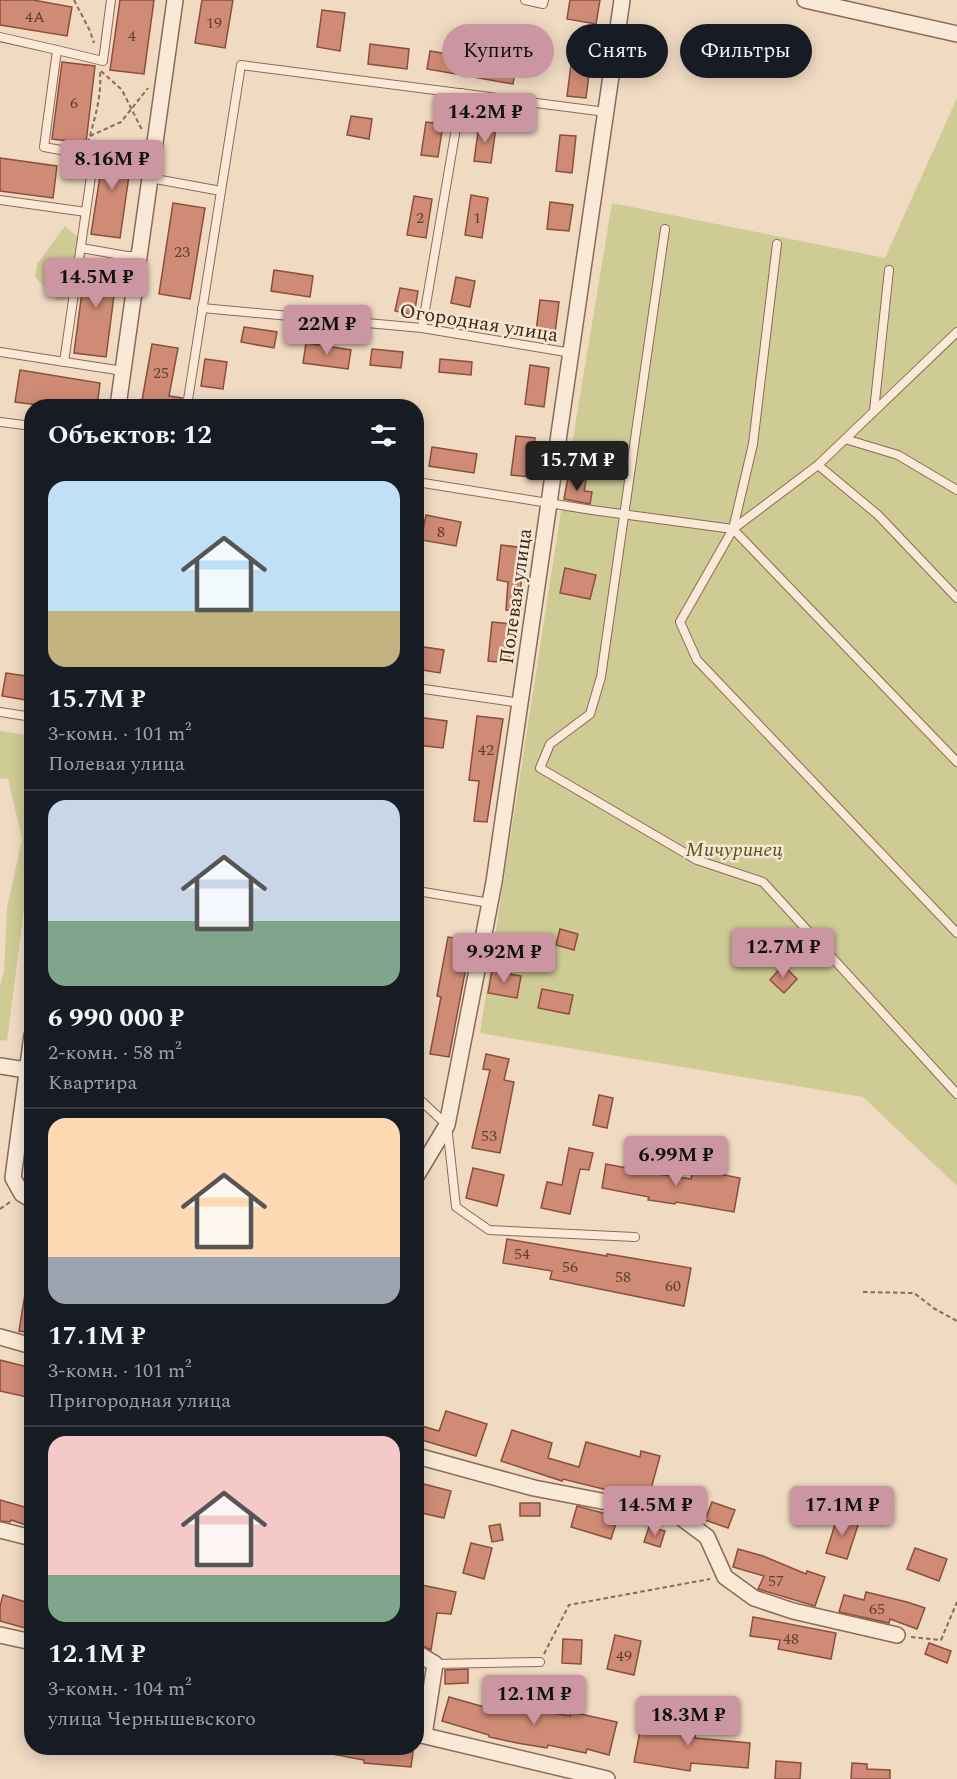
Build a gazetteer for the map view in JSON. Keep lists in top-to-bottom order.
{
  "streets": {
    "street": ["Полевая улица"],
    "lane": ["Огородная улица"]
  },
  "crossings": [
    ["Огородная улица", "Полевая улица"]
  ],
  "parks": ["Мичуринец"],
  "house_numbers": [
    "4А",
    "19",
    "4",
    "6",
    "2",
    "1",
    "23",
    "25",
    "8",
    "42",
    "53",
    "54",
    "56",
    "58",
    "60",
    "57",
    "65",
    "48",
    "49"
  ],
  "page": {
    "chip": ["Купить", "Снять", "Фильтры"],
    "price": [
      "14.2M ₽",
      "8.16M ₽",
      "14.5M ₽",
      "22M ₽",
      "15.7M ₽",
      "12.7M ₽",
      "9.92M ₽",
      "6.99M ₽",
      "14.5M ₽",
      "17.1M ₽",
      "12.1M ₽",
      "18.3M ₽"
    ],
    "heading": "Объектов: 12",
    "list": [
      {
        "name": "15.7M ₽",
        "note": "3-комн. · 101 m² · Полевая улица"
      },
      {
        "name": "6 990 000 ₽",
        "note": "2-комн. · 58 m² · Квартира"
      },
      {
        "name": "17.1M ₽",
        "note": "3-комн. · 101 m² · Пригородная улица"
      },
      {
        "name": "12.1M ₽",
        "note": "3-комн. · 104 m² · улица Чернышевского"
      }
    ]
  }
}
